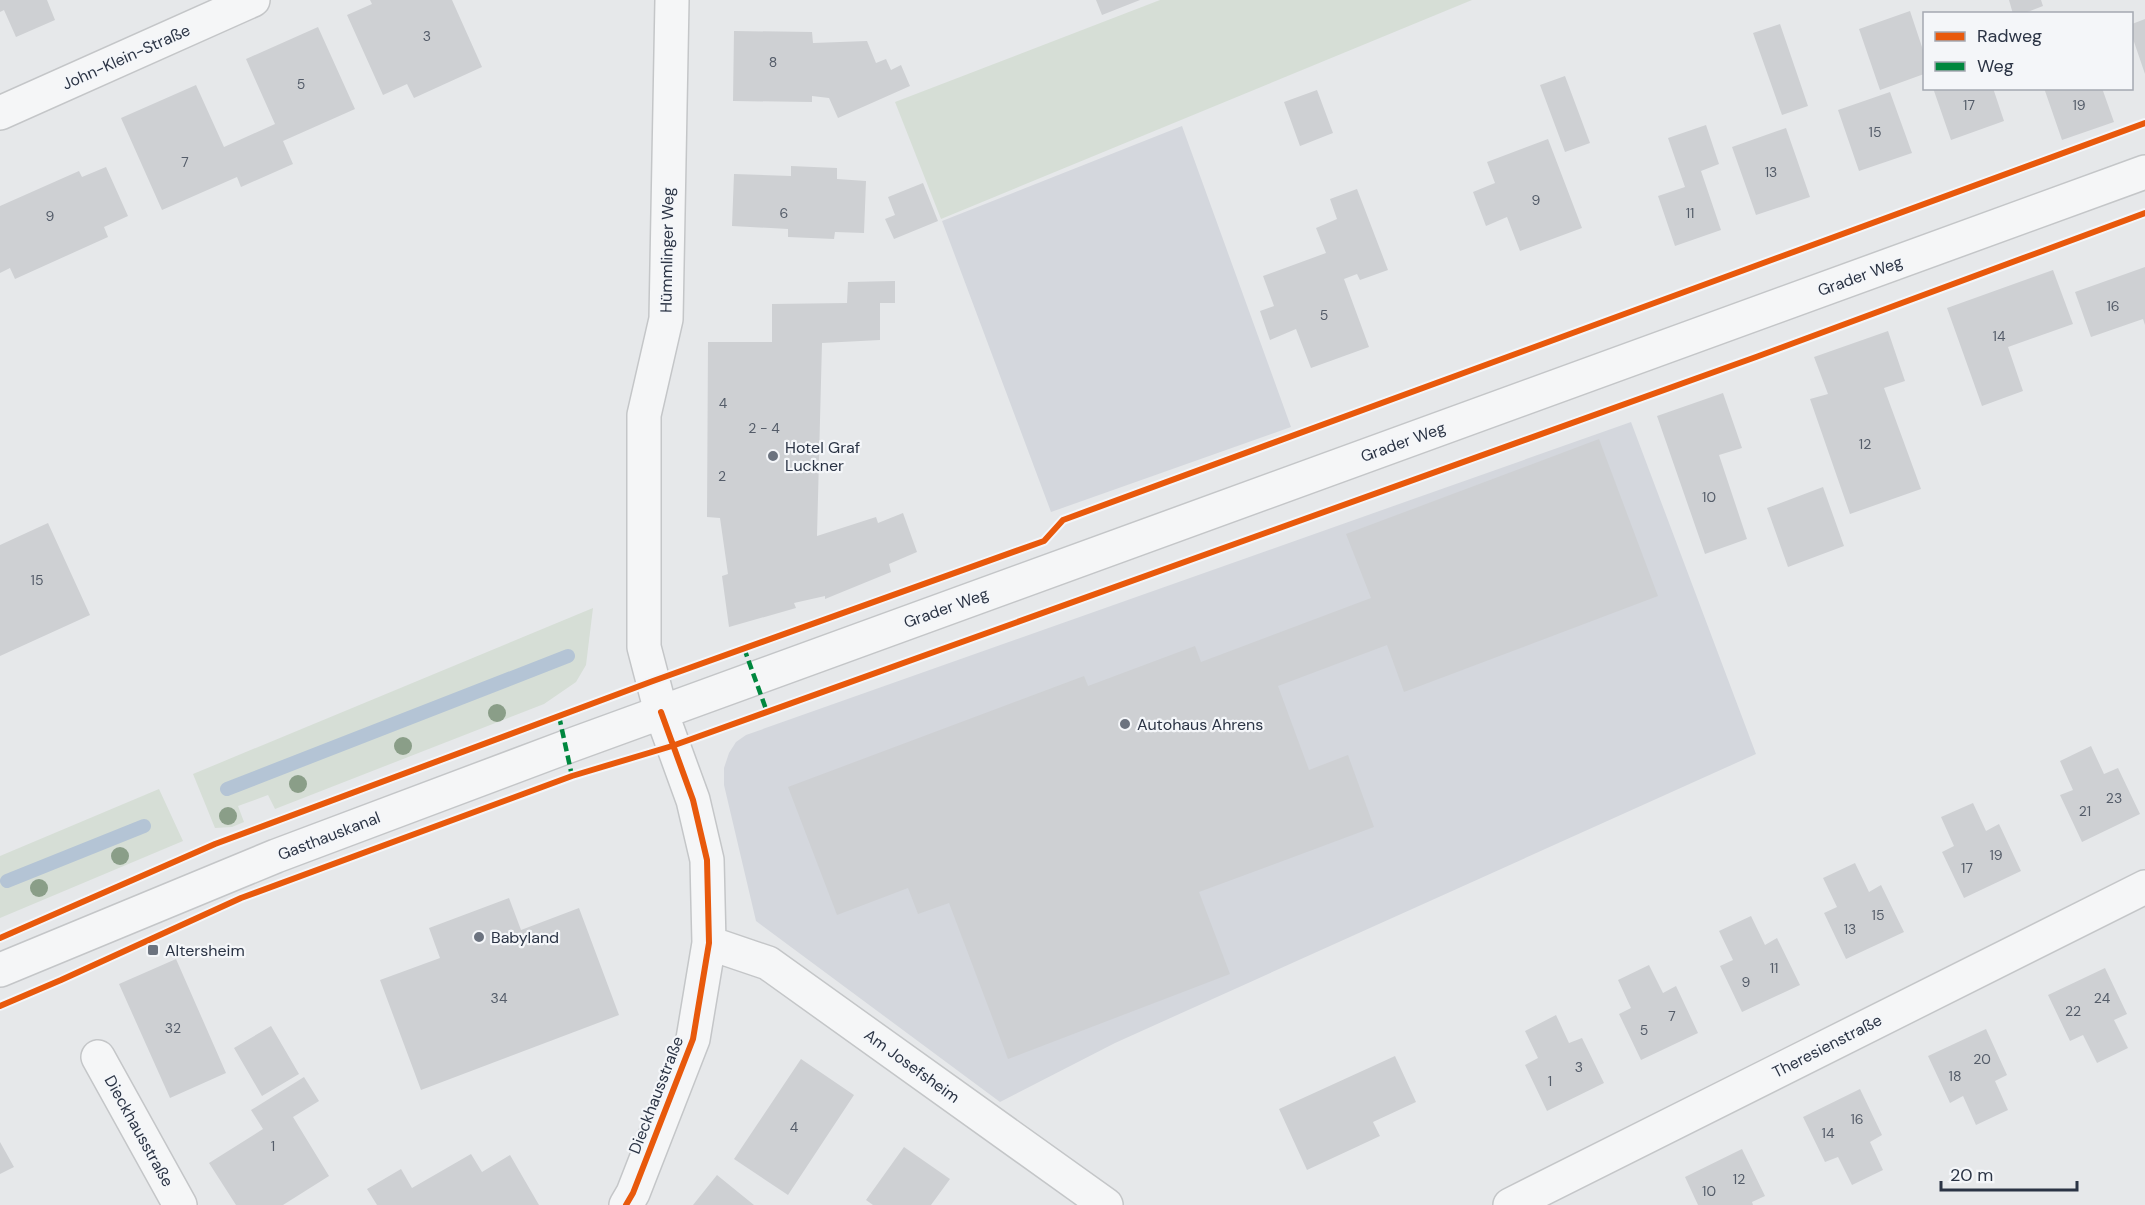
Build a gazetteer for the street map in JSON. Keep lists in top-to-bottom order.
{
  "streets": {
    "street": [
      "John-Klein-Straße",
      "Hümmlinger Weg",
      "Grader Weg",
      "Gasthauskanal",
      "Theresienstraße",
      "Am Josefsheim",
      "Dieckhausstraße"
    ]
  },
  "crossings": [
    ["Hümmlinger Weg", "Grader Weg"],
    ["Hümmlinger Weg", "Gasthauskanal"],
    ["Hümmlinger Weg", "Dieckhausstraße"],
    ["Grader Weg", "Gasthauskanal"],
    ["Grader Weg", "Dieckhausstraße"],
    ["Gasthauskanal", "Dieckhausstraße"],
    ["Am Josefsheim", "Dieckhausstraße"]
  ],
  "places": {
    "other": ["Hotel Graf Luckner", "Autohaus Ahrens", "Babyland"],
    "transit": ["Altersheim"]
  },
  "house_numbers": [
    "3",
    "8",
    "5",
    "17",
    "19",
    "15",
    "7",
    "13",
    "9",
    "6",
    "11",
    "9",
    "16",
    "5",
    "14",
    "4",
    "2 - 4",
    "12",
    "2",
    "10",
    "15",
    "23",
    "21",
    "19",
    "17",
    "15",
    "13",
    "11",
    "9",
    "34",
    "24",
    "22",
    "7",
    "32",
    "5",
    "20",
    "3",
    "18",
    "1",
    "16",
    "4",
    "14",
    "1",
    "12",
    "10"
  ],
  "legend": ["Radweg", "Weg"],
  "scale_bar": "20 m"
}
